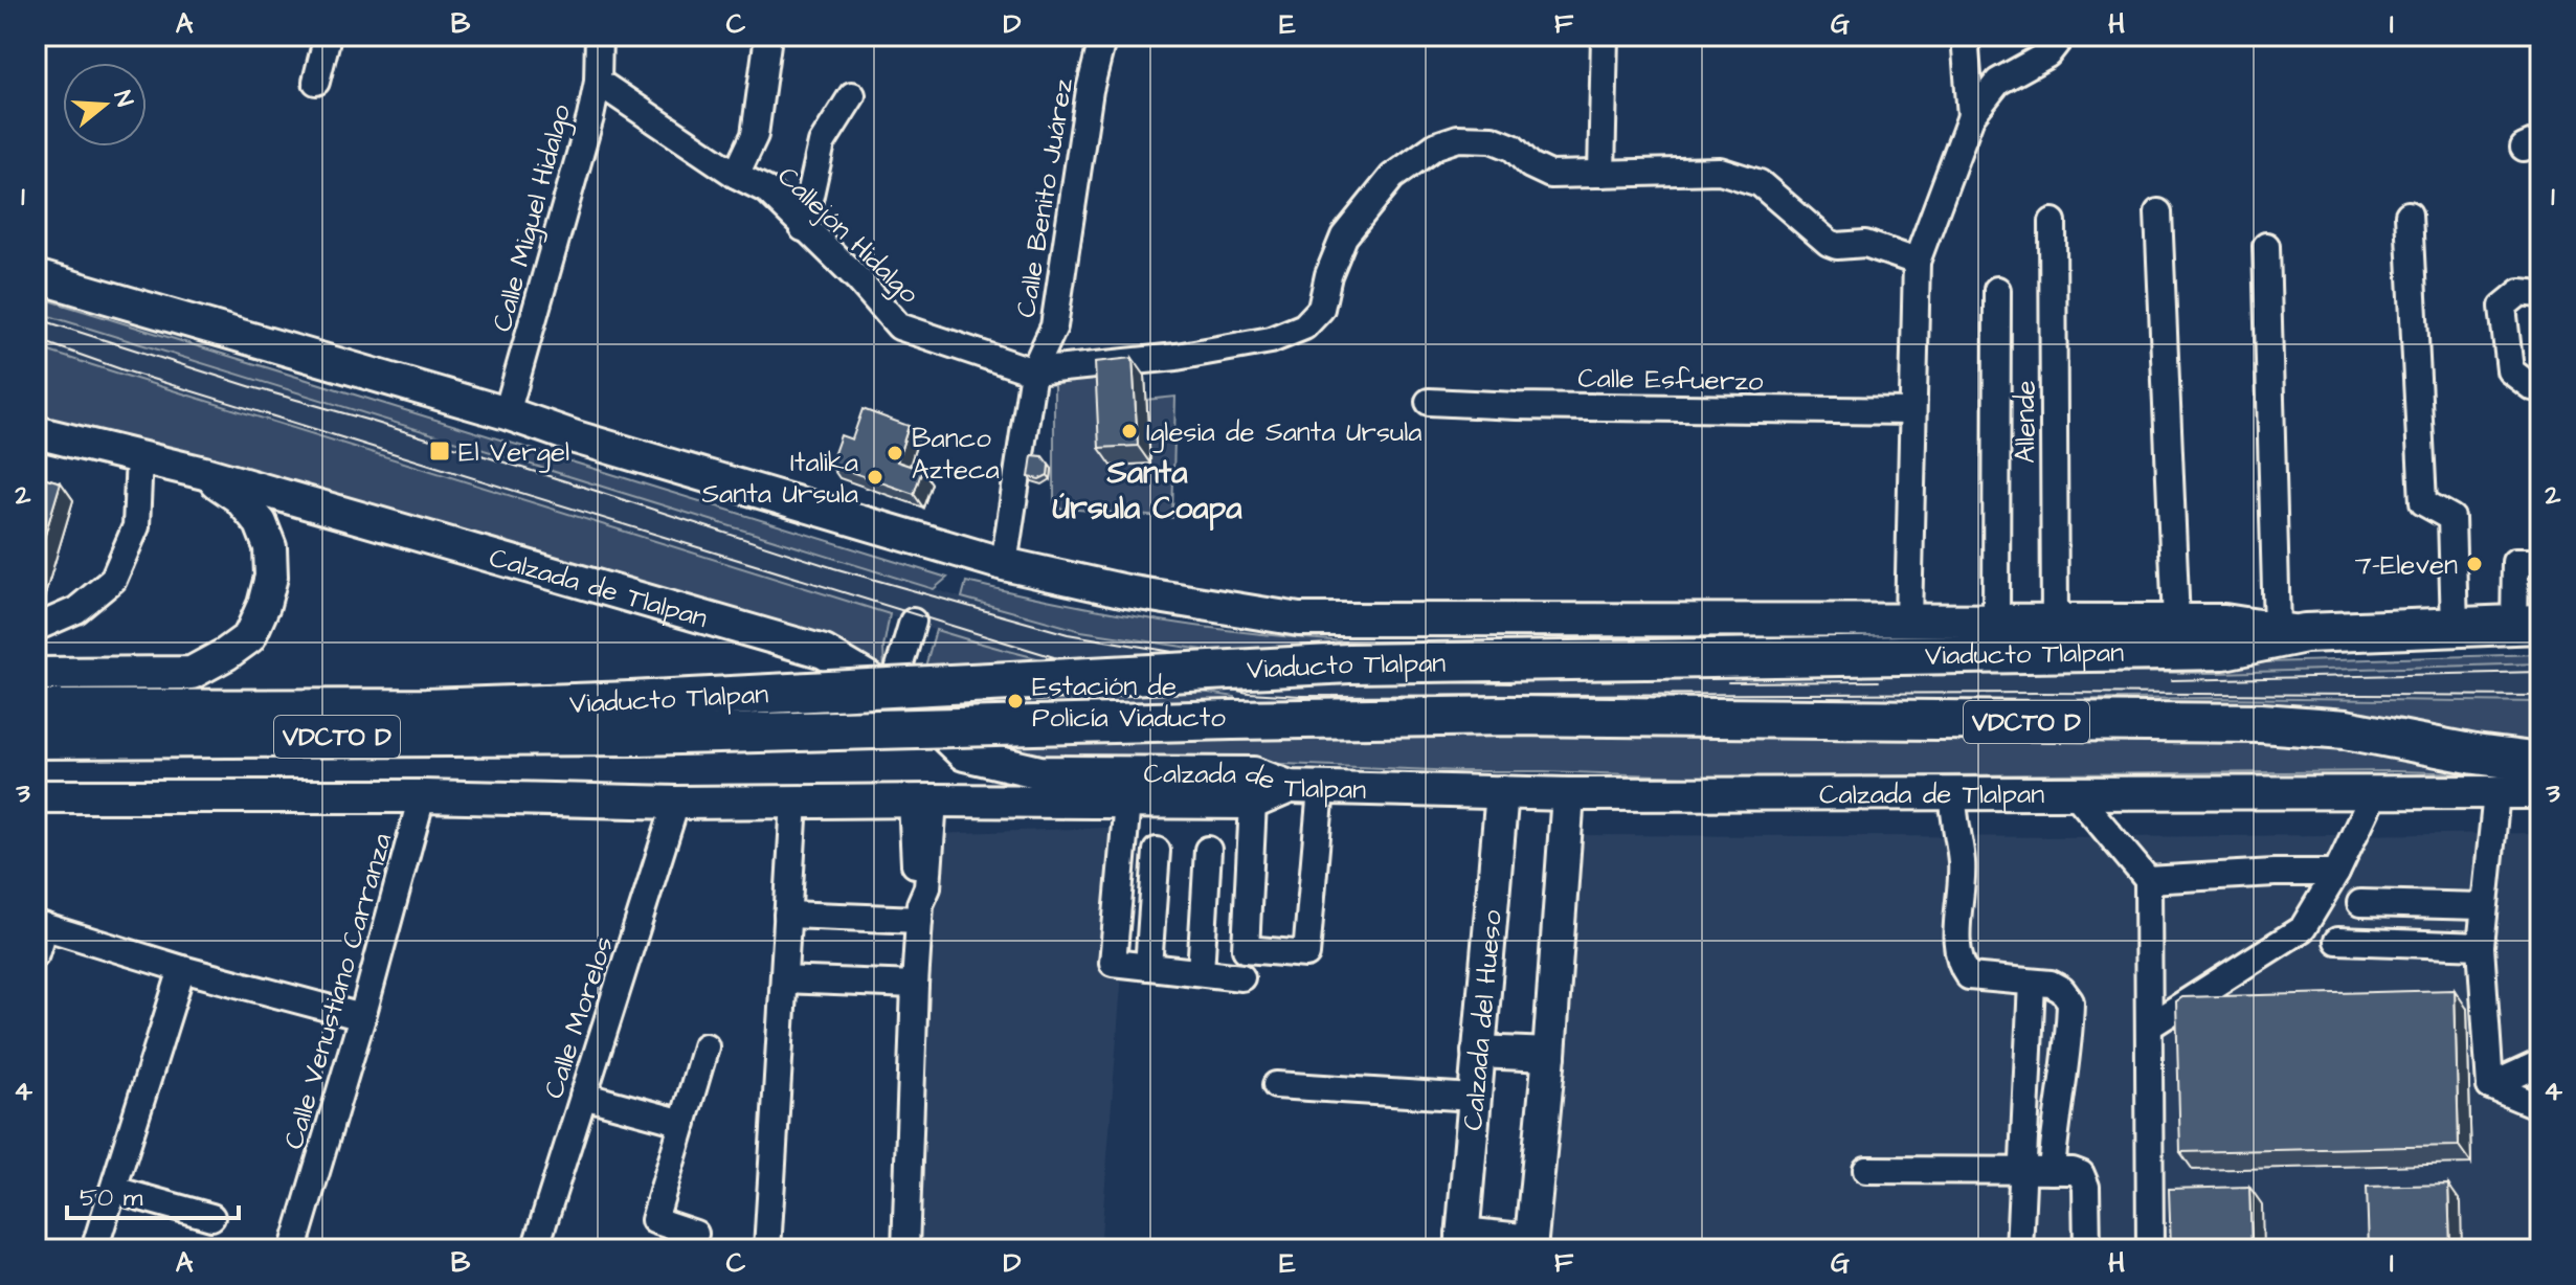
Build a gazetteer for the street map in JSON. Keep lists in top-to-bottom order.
{
  "streets": {
    "highway": ["Viaducto Tlalpan", "VDCTO D"],
    "main road": ["Calzada de Tlalpan", "Calzada del Hueso"],
    "street": [
      "Calle Benito Juárez",
      "Calle Miguel Hidalgo",
      "Callejón Hidalgo",
      "Calle Esfuerzo",
      "Allende",
      "Calle Venustiano Carranza",
      "Calle Morelos"
    ]
  },
  "crossings": [
    ["Calle Benito Juárez", "Callejón Hidalgo"],
    ["Calle Miguel Hidalgo", "Callejón Hidalgo"],
    ["Calzada de Tlalpan", "Calzada del Hueso"]
  ],
  "districts": ["Santa Úrsula Coapa"],
  "places": {
    "other": [
      "Iglesia de Santa Ursula",
      "Banco Azteca",
      "Italika Santa Ursula",
      "7-Eleven",
      "Estación de Policía Viaducto"
    ],
    "transit": ["El Vergel"]
  },
  "scale_bar": "50 m",
  "north": "right",
  "grid": {
    "columns": [
      "A",
      "B",
      "C",
      "D",
      "E",
      "F",
      "G",
      "H",
      "I"
    ],
    "rows": [
      "1",
      "2",
      "3",
      "4"
    ]
  }
}
